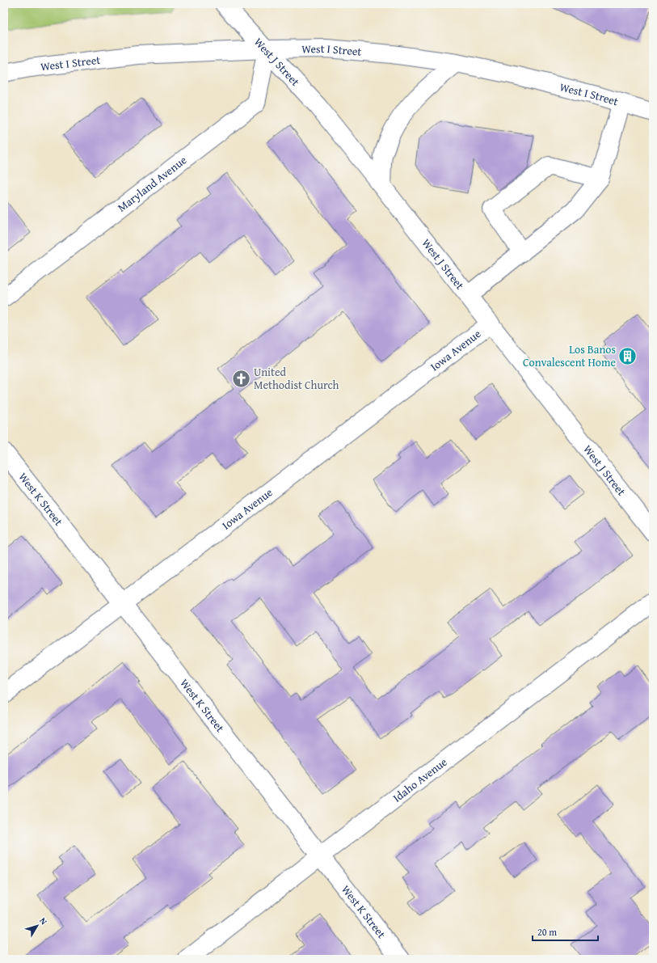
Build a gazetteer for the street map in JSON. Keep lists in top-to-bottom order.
{
  "streets": {
    "street": [
      "West I Street",
      "West J Street",
      "Maryland Avenue",
      "Iowa Avenue",
      "West K Street",
      "Idaho Avenue"
    ]
  },
  "crossings": [
    ["West I Street", "West J Street"],
    ["West I Street", "Maryland Avenue"],
    ["West J Street", "Maryland Avenue"],
    ["West J Street", "Iowa Avenue"],
    ["Iowa Avenue", "West K Street"],
    ["West K Street", "Idaho Avenue"]
  ],
  "places": {
    "building": ["Los Banos Convalescent Home"],
    "church": ["United Methodist Church"]
  },
  "scale_bar": "20 m",
  "north": "top right"
}
